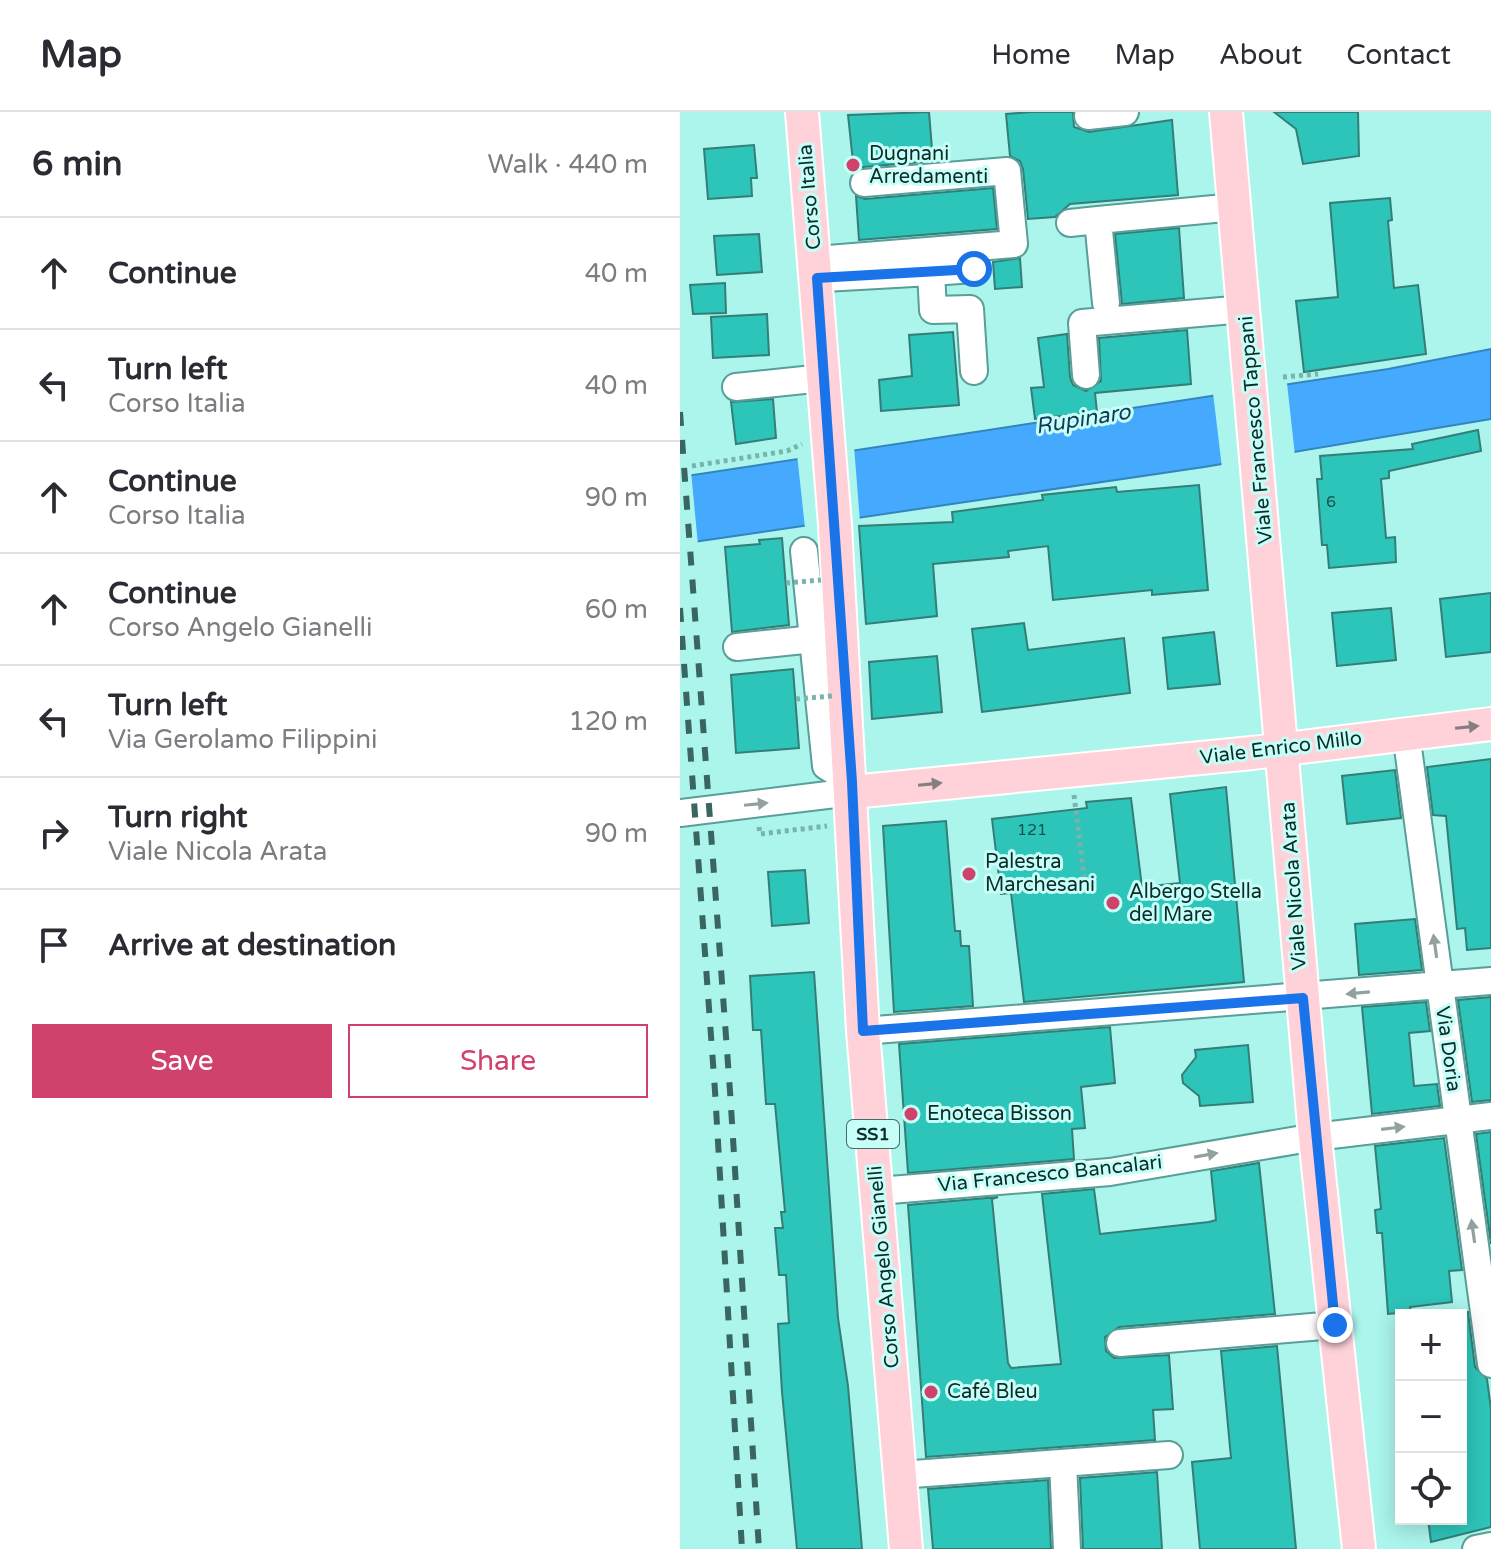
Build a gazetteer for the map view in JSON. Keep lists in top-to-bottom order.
{
  "streets": {
    "main road": [
      "Corso Italia",
      "Viale Francesco Tappani",
      "Viale Enrico Millo",
      "Viale Nicola Arata",
      "SS1",
      "Corso Angelo Gianelli"
    ],
    "street": ["Via Doria", "Via Francesco Bancalari"]
  },
  "crossings": [
    ["Corso Italia", "Viale Enrico Millo"],
    ["Corso Italia", "Corso Angelo Gianelli"],
    ["Viale Francesco Tappani", "Viale Enrico Millo"],
    ["Viale Francesco Tappani", "Viale Nicola Arata"],
    ["Viale Enrico Millo", "Viale Nicola Arata"],
    ["Viale Enrico Millo", "Via Doria"],
    ["Viale Enrico Millo", "Corso Angelo Gianelli"],
    ["Viale Nicola Arata", "Via Francesco Bancalari"],
    ["Via Doria", "Via Francesco Bancalari"],
    ["Via Francesco Bancalari", "Corso Angelo Gianelli"]
  ],
  "one_way": ["Viale Enrico Millo", "Via Doria"],
  "water": ["Rupinaro"],
  "places": [
    "Dugnani Arredamenti",
    "Palestra Marchesani",
    "Albergo Stella del Mare",
    "Enoteca Bisson",
    "Café Bleu"
  ],
  "house_numbers": ["6", "121"],
  "page": {
    "header": "Map",
    "nav": [
      "Home",
      "Map",
      "About",
      "Contact"
    ],
    "heading": ["6 min", "Walk · 440 m"],
    "list": [
      ["Continue", "40 m"],
      ["Turn left", "Corso Italia", "40 m"],
      ["Continue", "Corso Italia", "90 m"],
      ["Continue", "Corso Angelo Gianelli", "60 m"],
      ["Turn left", "Via Gerolamo Filippini", "120 m"],
      ["Turn right", "Viale Nicola Arata", "90 m"],
      "Arrive at destination"
    ],
    "buttons": ["Save", "Share"],
    "map_buttons": ["+", "−"]
  }
}
